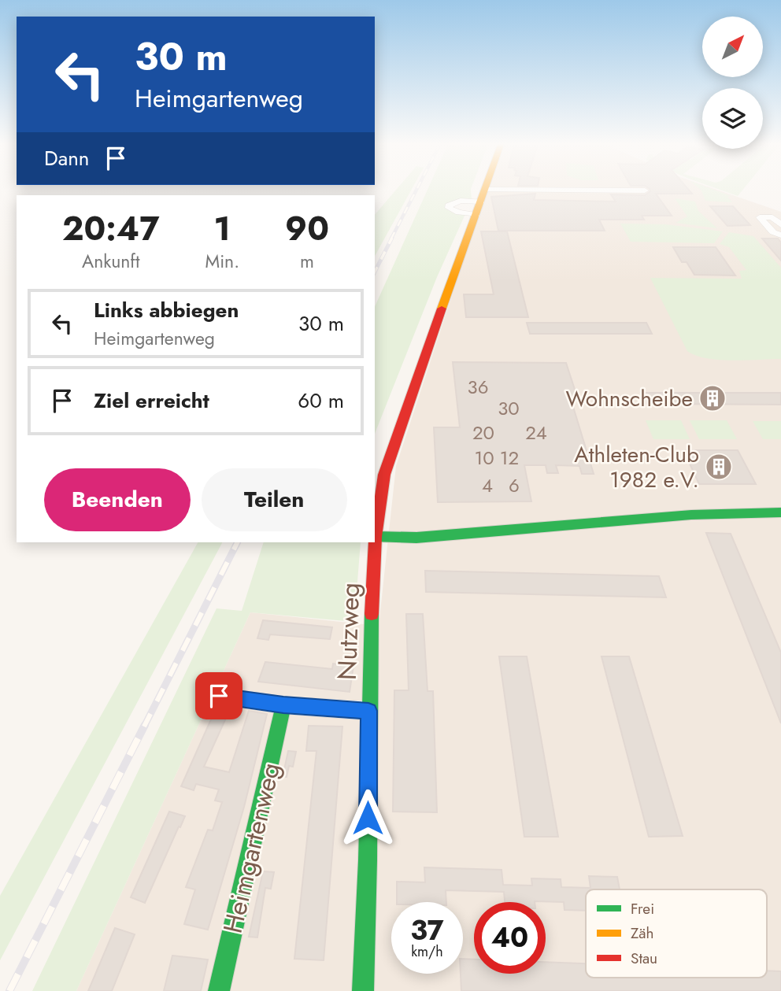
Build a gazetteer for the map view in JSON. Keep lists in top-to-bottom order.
{
  "streets": {
    "street": ["Nutzweg", "Heimgartenweg"]
  },
  "places": {
    "building": ["Wohnscheibe", "Athleten-Club 1982 e.V."]
  },
  "house_numbers": [
    "36",
    "30",
    "20",
    "24",
    "10",
    "12",
    "4",
    "6"
  ],
  "legend": ["Frei", "Zäh", "Stau"],
  "north": "top right",
  "page": {
    "turn": ["30 m", "Heimgartenweg"],
    "then": "Dann",
    "eta": [
      "20:47",
      "Ankunft",
      "1",
      "Min.",
      "90",
      "m"
    ],
    "list": [
      {
        "name": "Links abbiegen",
        "note": "Heimgartenweg",
        "value": "30 m"
      },
      {
        "name": "Ziel erreicht",
        "value": "60 m"
      }
    ],
    "buttons": ["Beenden", "Teilen"],
    "speed": "37 km/h",
    "limit": "40"
  }
}
